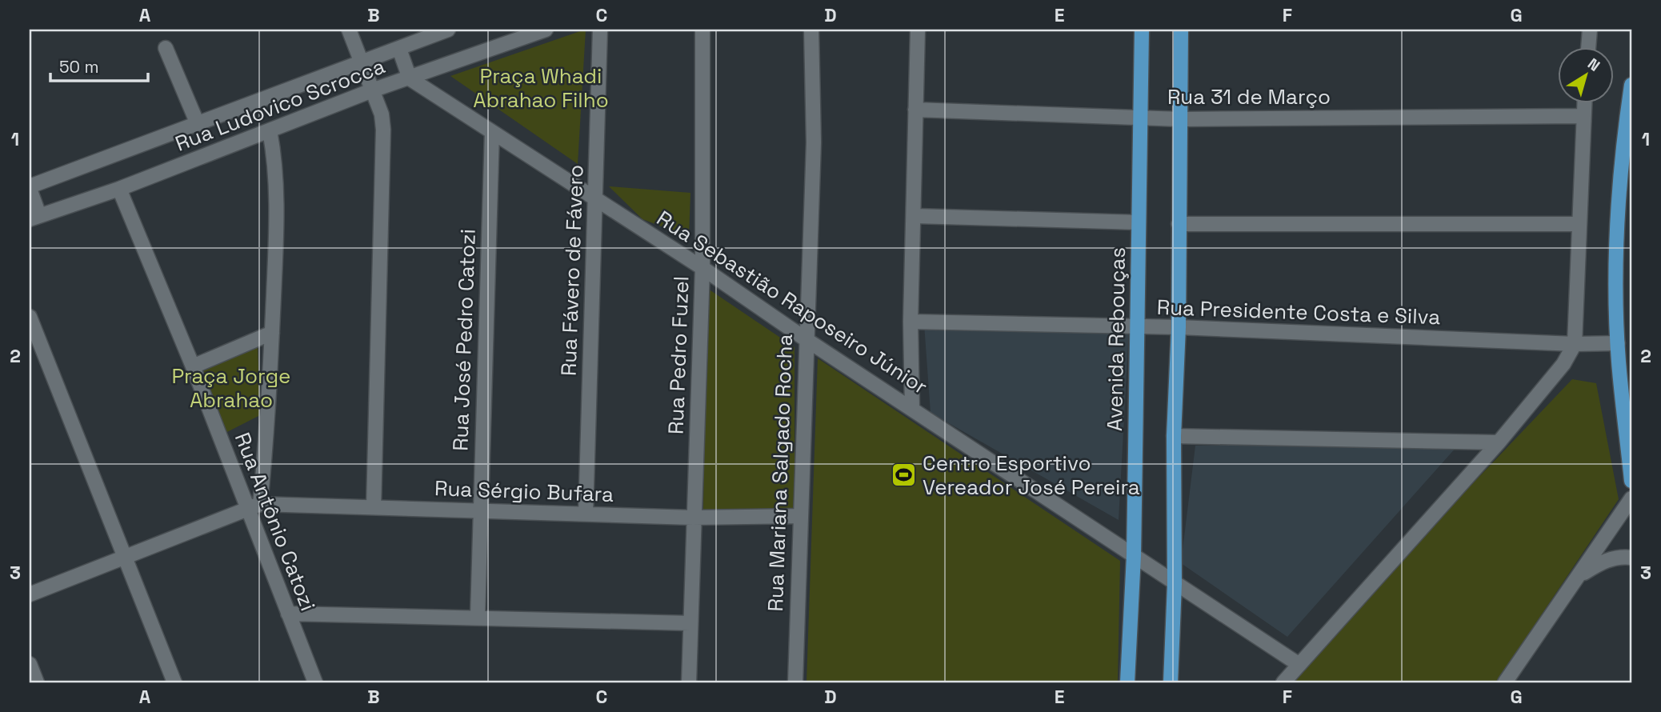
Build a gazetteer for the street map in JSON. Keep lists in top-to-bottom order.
{
  "streets": {
    "main road": ["Avenida Rebouças"],
    "street": [
      "Rua 31 de Março",
      "Rua Ludovico Scrocca",
      "Rua Fávero de Fávero",
      "Rua Sebastião Raposeiro Júnior",
      "Rua Presidente Costa e Silva",
      "Rua José Pedro Catozi",
      "Rua Pedro Fuzel",
      "Rua Mariana Salgado Rocha",
      "Rua Sérgio Bufara",
      "Rua Antônio Catozi"
    ]
  },
  "crossings": [
    ["Rua 31 de Março", "Avenida Rebouças"],
    ["Rua Ludovico Scrocca", "Rua Sebastião Raposeiro Júnior"],
    ["Rua Ludovico Scrocca", "Rua Antônio Catozi"],
    ["Rua Fávero de Fávero", "Rua Sebastião Raposeiro Júnior"],
    ["Rua Fávero de Fávero", "Rua Sérgio Bufara"],
    ["Rua Sebastião Raposeiro Júnior", "Avenida Rebouças"],
    ["Rua Sebastião Raposeiro Júnior", "Rua José Pedro Catozi"],
    ["Rua Sebastião Raposeiro Júnior", "Rua Pedro Fuzel"],
    ["Rua Sebastião Raposeiro Júnior", "Rua Mariana Salgado Rocha"],
    ["Rua Presidente Costa e Silva", "Avenida Rebouças"],
    ["Rua José Pedro Catozi", "Rua Sérgio Bufara"],
    ["Rua Pedro Fuzel", "Rua Sérgio Bufara"],
    ["Rua Mariana Salgado Rocha", "Rua Sérgio Bufara"],
    ["Rua Sérgio Bufara", "Rua Antônio Catozi"]
  ],
  "parks": ["Praça Whadi Abrahao Filho", "Praça Jorge Abrahao"],
  "places": {
    "sports": ["Centro Esportivo Vereador José Pereira"]
  },
  "scale_bar": "50 m",
  "north": "top right",
  "grid": {
    "columns": [
      "A",
      "B",
      "C",
      "D",
      "E",
      "F",
      "G"
    ],
    "rows": ["1", "2", "3"]
  }
}
